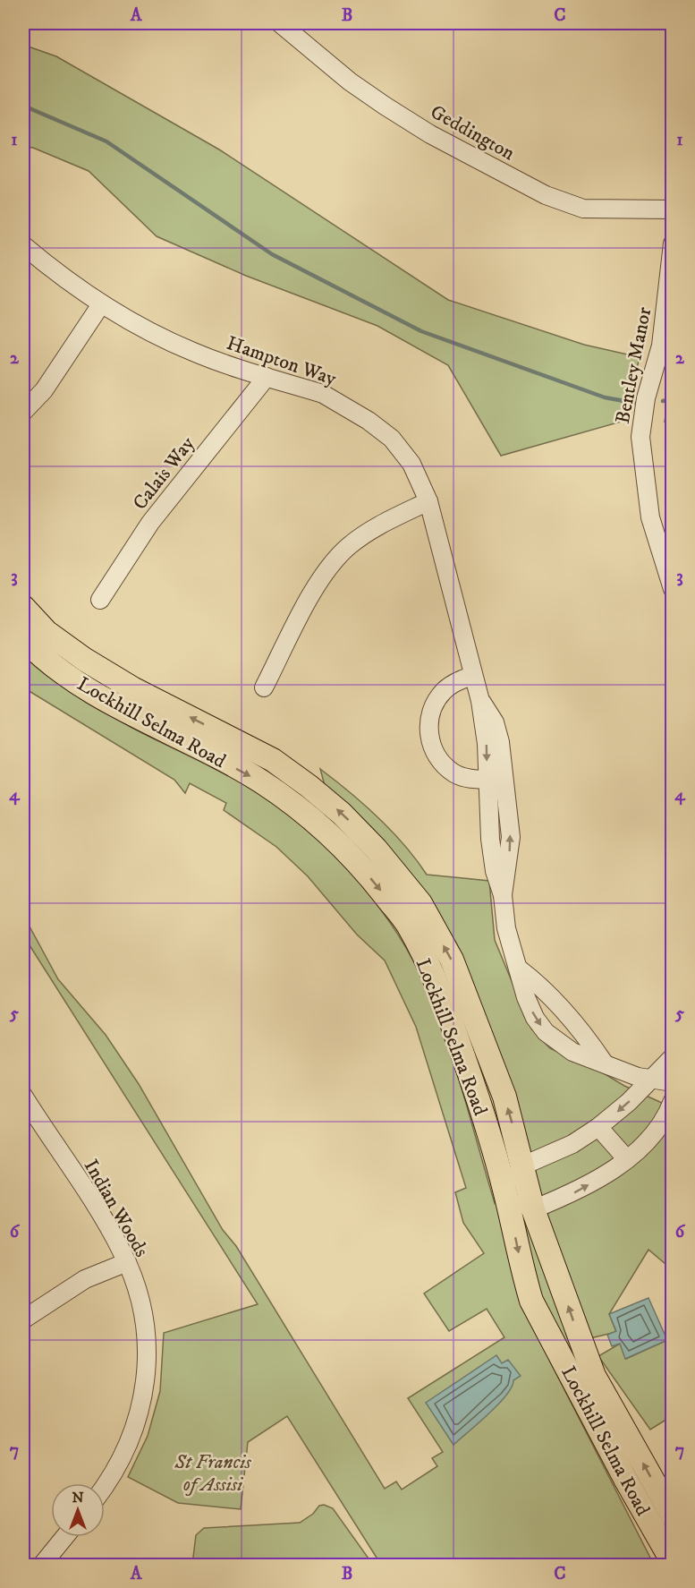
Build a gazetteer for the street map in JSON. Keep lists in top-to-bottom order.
{
  "streets": {
    "main road": ["Lockhill Selma Road"],
    "street": [
      "Geddington",
      "Hampton Way",
      "Bentley Manor",
      "Calais Way",
      "Indian Woods"
    ]
  },
  "crossings": [
    ["Hampton Way", "Calais Way"]
  ],
  "parks": ["St Francis of Assisi"],
  "north": "top",
  "grid": {
    "columns": ["A", "B", "C"],
    "rows": [
      "1",
      "2",
      "3",
      "4",
      "5",
      "6",
      "7"
    ]
  }
}
